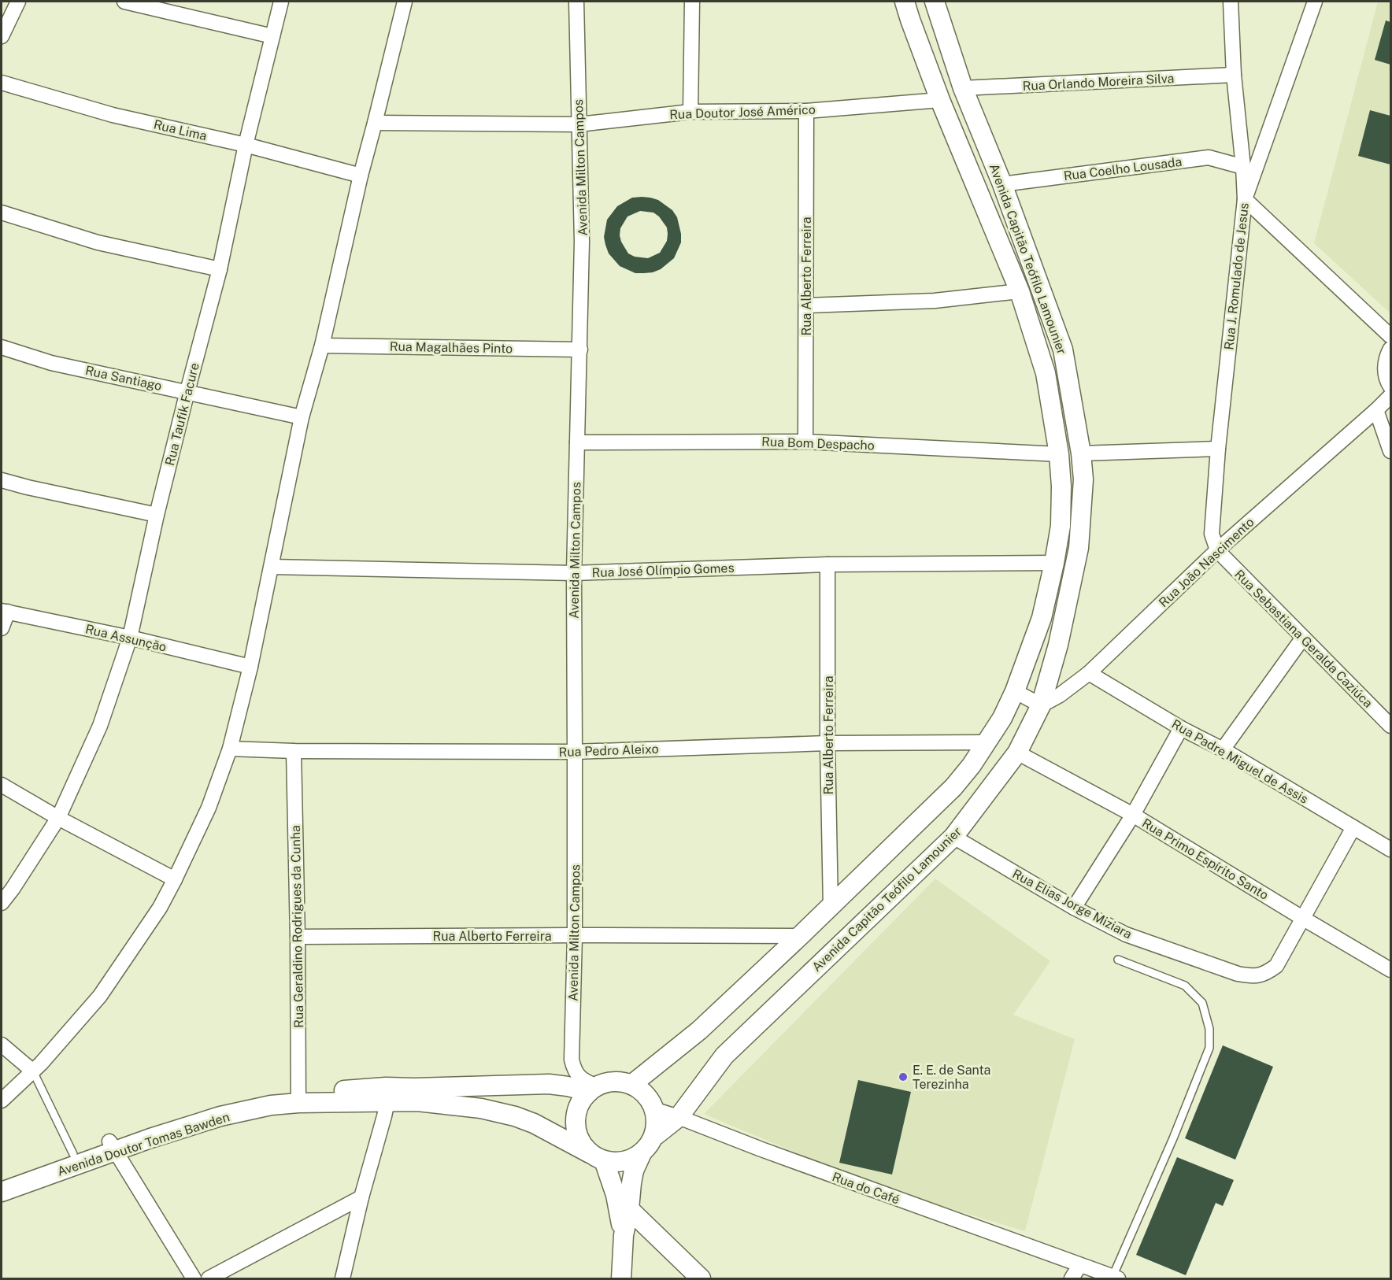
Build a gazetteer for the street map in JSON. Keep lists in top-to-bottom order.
{
  "streets": {
    "main road": ["Avenida Capitão Teófilo Lamounier", "Avenida Doutor Tomas Bawden"],
    "street": [
      "Rua Orlando Moreira Silva",
      "Rua Doutor José Américo",
      "Rua Lima",
      "Avenida Milton Campos",
      "Rua Coelho Lousada",
      "Rua Alberto Ferreira",
      "Rua J. Romulado de Jesus",
      "Rua Magalhães Pinto",
      "Rua Santiago",
      "Rua Taufik Facure",
      "Rua Bom Despacho",
      "Rua João Nascimento",
      "Rua José Olímpio Gomes",
      "Rua Assunção",
      "Rua Sebastiana Geralda Caziúca",
      "Rua Pedro Aleixo",
      "Rua Padre Miguel de Assis",
      "Rua Primo Espírito Santo",
      "Rua Elias Jorge Miziara",
      "Rua Geraldino Rodrigues da Cunha",
      "Rua do Café"
    ]
  },
  "crossings": [
    ["Rua Orlando Moreira Silva", "Avenida Capitão Teófilo Lamounier"],
    ["Rua Orlando Moreira Silva", "Rua J. Romulado de Jesus"],
    ["Rua Doutor José Américo", "Avenida Milton Campos"],
    ["Rua Doutor José Américo", "Avenida Capitão Teófilo Lamounier"],
    ["Rua Doutor José Américo", "Rua Alberto Ferreira"],
    ["Rua Lima", "Rua Taufik Facure"],
    ["Avenida Milton Campos", "Avenida Capitão Teófilo Lamounier"],
    ["Avenida Milton Campos", "Rua Alberto Ferreira"],
    ["Avenida Milton Campos", "Rua Magalhães Pinto"],
    ["Avenida Milton Campos", "Rua Bom Despacho"],
    ["Avenida Milton Campos", "Rua José Olímpio Gomes"],
    ["Avenida Milton Campos", "Rua Pedro Aleixo"],
    ["Avenida Milton Campos", "Avenida Doutor Tomas Bawden"],
    ["Avenida Milton Campos", "Rua do Café"],
    ["Rua Coelho Lousada", "Avenida Capitão Teófilo Lamounier"],
    ["Rua Coelho Lousada", "Rua J. Romulado de Jesus"],
    ["Avenida Capitão Teófilo Lamounier", "Rua Alberto Ferreira"],
    ["Avenida Capitão Teófilo Lamounier", "Rua Bom Despacho"],
    ["Avenida Capitão Teófilo Lamounier", "Rua João Nascimento"],
    ["Avenida Capitão Teófilo Lamounier", "Rua José Olímpio Gomes"],
    ["Avenida Capitão Teófilo Lamounier", "Rua Pedro Aleixo"],
    ["Avenida Capitão Teófilo Lamounier", "Rua Primo Espírito Santo"],
    ["Avenida Capitão Teófilo Lamounier", "Rua Elias Jorge Miziara"],
    ["Avenida Capitão Teófilo Lamounier", "Avenida Doutor Tomas Bawden"],
    ["Avenida Capitão Teófilo Lamounier", "Rua do Café"],
    ["Rua Alberto Ferreira", "Rua Bom Despacho"],
    ["Rua Alberto Ferreira", "Rua José Olímpio Gomes"],
    ["Rua Alberto Ferreira", "Rua Pedro Aleixo"],
    ["Rua Alberto Ferreira", "Rua Geraldino Rodrigues da Cunha"],
    ["Rua J. Romulado de Jesus", "Rua João Nascimento"],
    ["Rua J. Romulado de Jesus", "Rua Sebastiana Geralda Caziúca"],
    ["Rua Santiago", "Rua Taufik Facure"],
    ["Rua Taufik Facure", "Rua Assunção"],
    ["Rua João Nascimento", "Rua Sebastiana Geralda Caziúca"],
    ["Rua João Nascimento", "Rua Padre Miguel de Assis"],
    ["Rua Pedro Aleixo", "Rua Geraldino Rodrigues da Cunha"],
    ["Rua Primo Espírito Santo", "Rua Elias Jorge Miziara"],
    ["Rua Geraldino Rodrigues da Cunha", "Avenida Doutor Tomas Bawden"],
    ["Avenida Doutor Tomas Bawden", "Rua do Café"]
  ],
  "places": ["E. E. de Santa Terezinha"]
}
